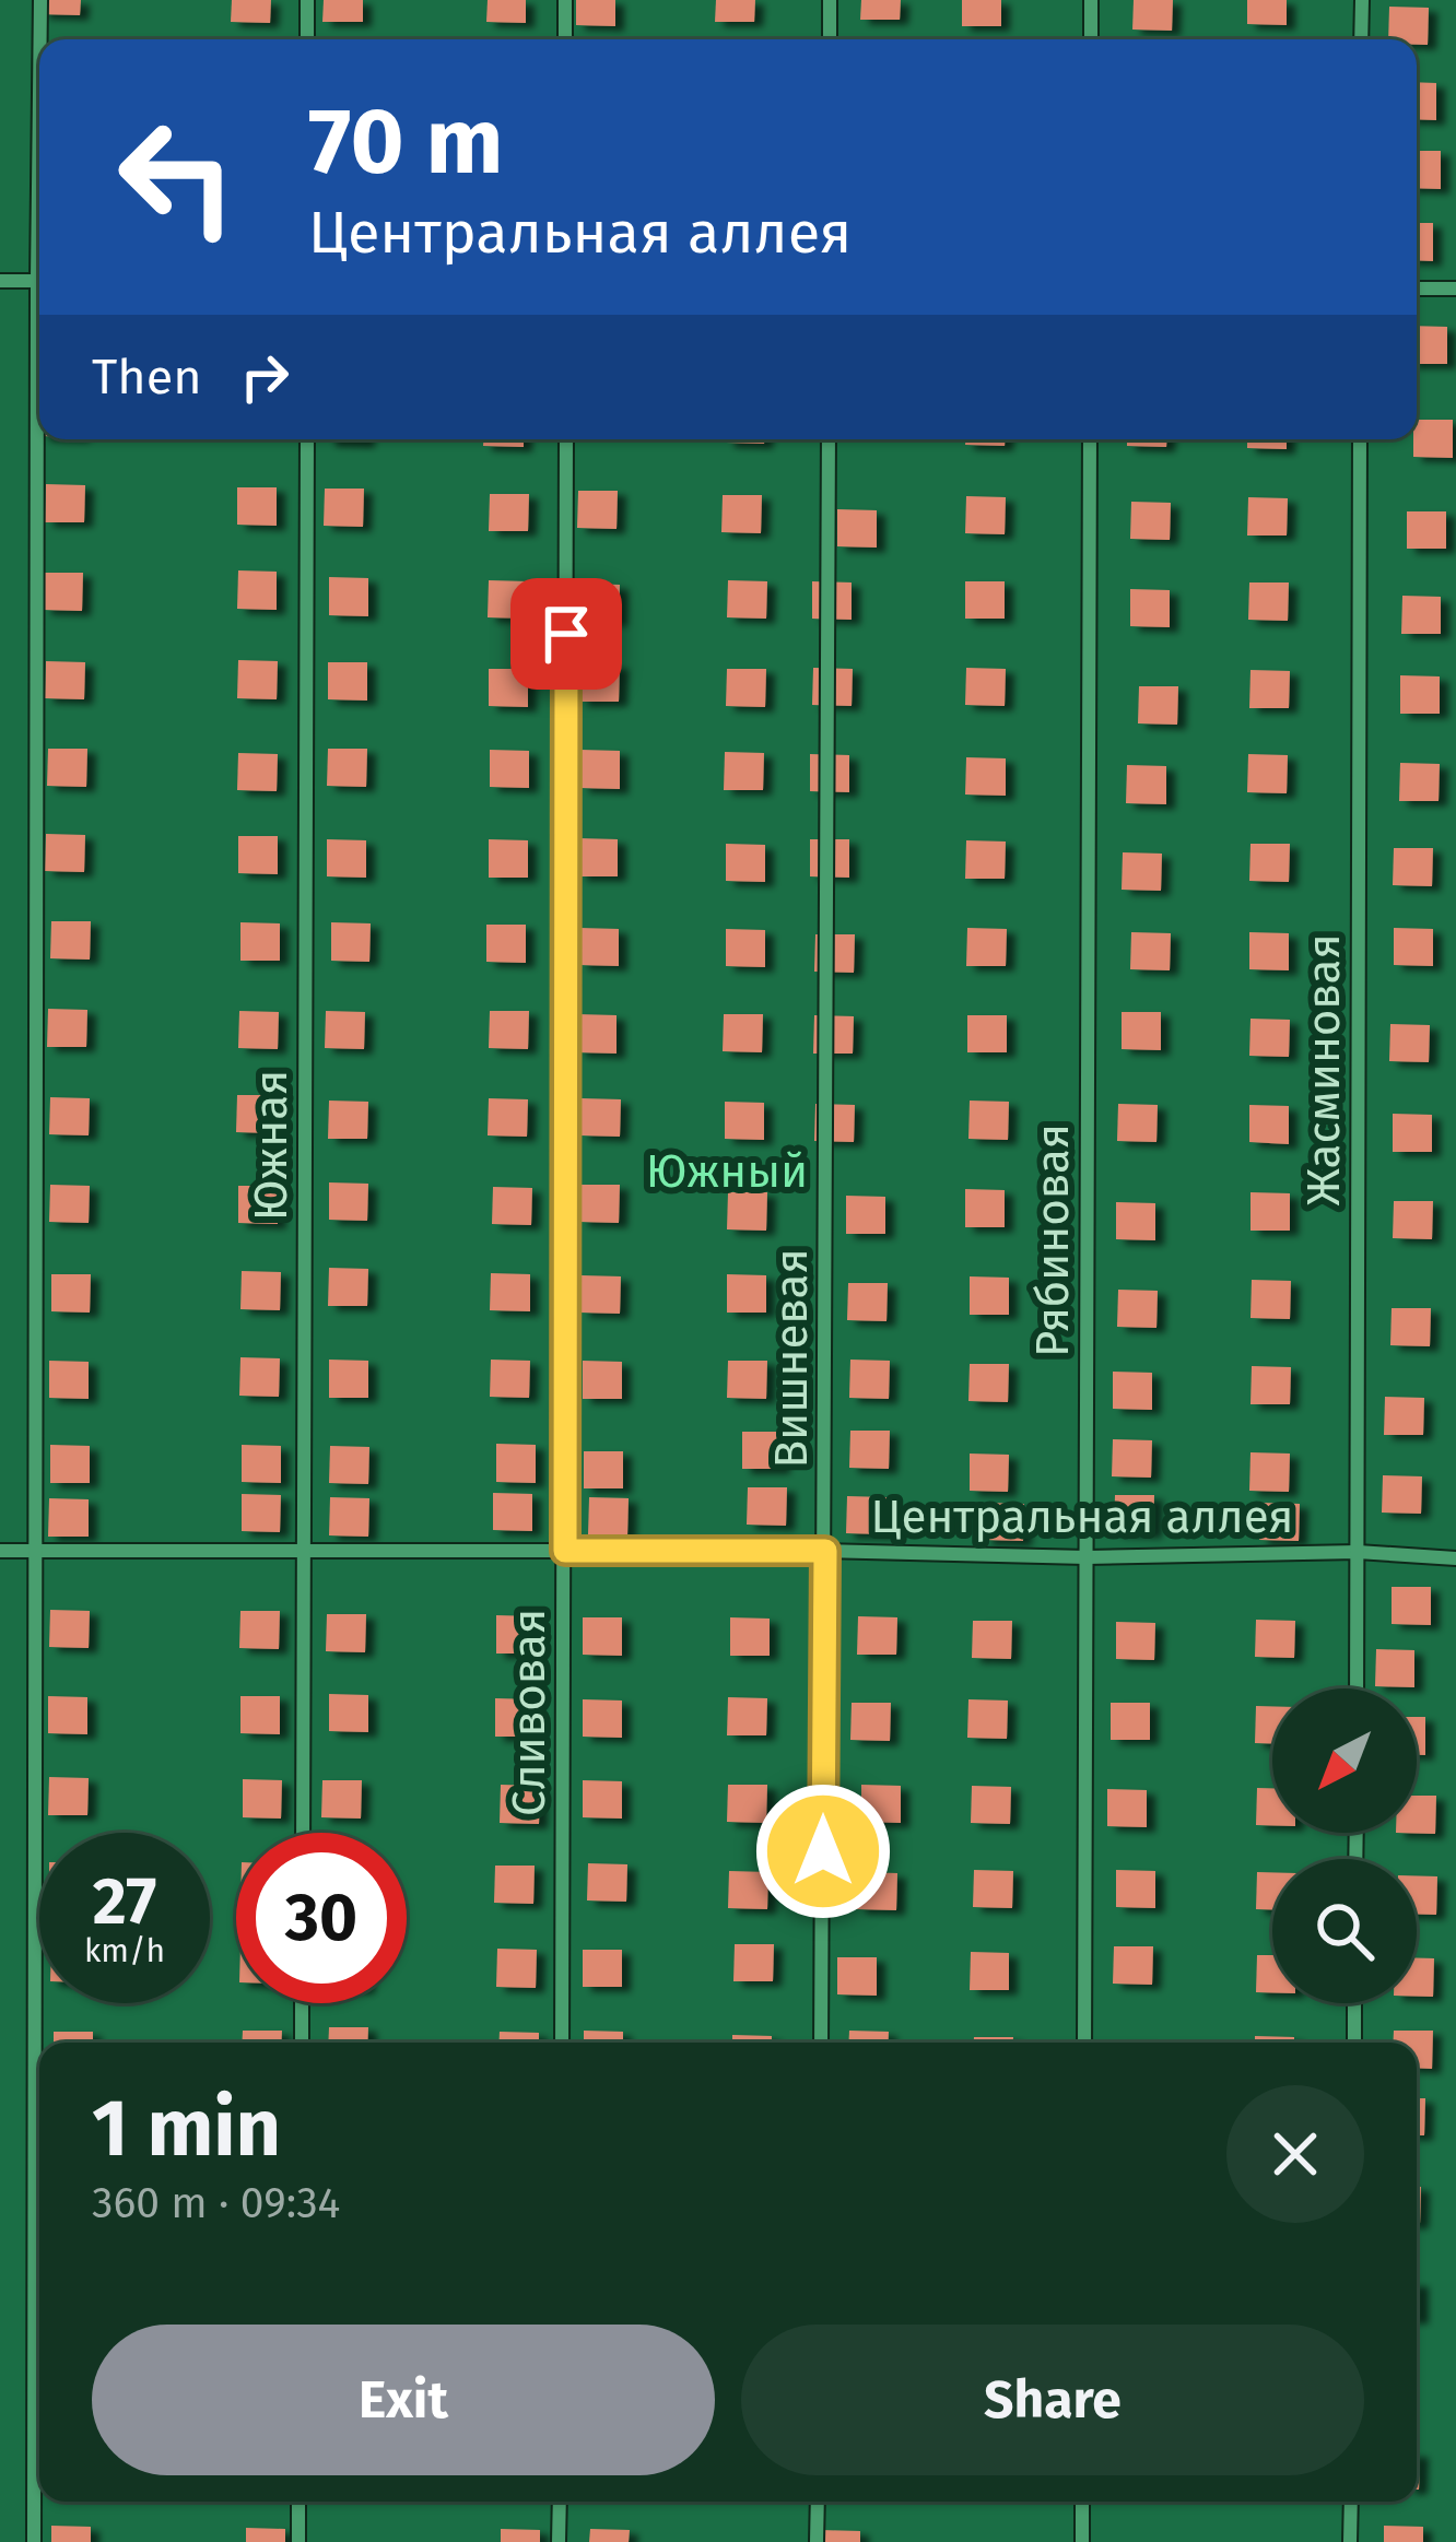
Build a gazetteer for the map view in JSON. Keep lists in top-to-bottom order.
{
  "streets": {
    "street": [
      "Жасминовая",
      "Южная",
      "Рябиновая",
      "Вишневая",
      "Центральная аллея",
      "Сливовая"
    ]
  },
  "crossings": [
    ["Жасминовая", "Центральная аллея"],
    ["Южная", "Центральная аллея"],
    ["Рябиновая", "Центральная аллея"],
    ["Вишневая", "Центральная аллея"],
    ["Центральная аллея", "Сливовая"]
  ],
  "parks": ["Южный"],
  "north": "bottom left",
  "page": {
    "turn": ["70 m", "Центральная аллея"],
    "then": "Then",
    "speed": "27 km/h",
    "limit": "30",
    "heading": ["1 min", "360 m · 09:34"],
    "buttons": ["Exit", "Share"]
  }
}
